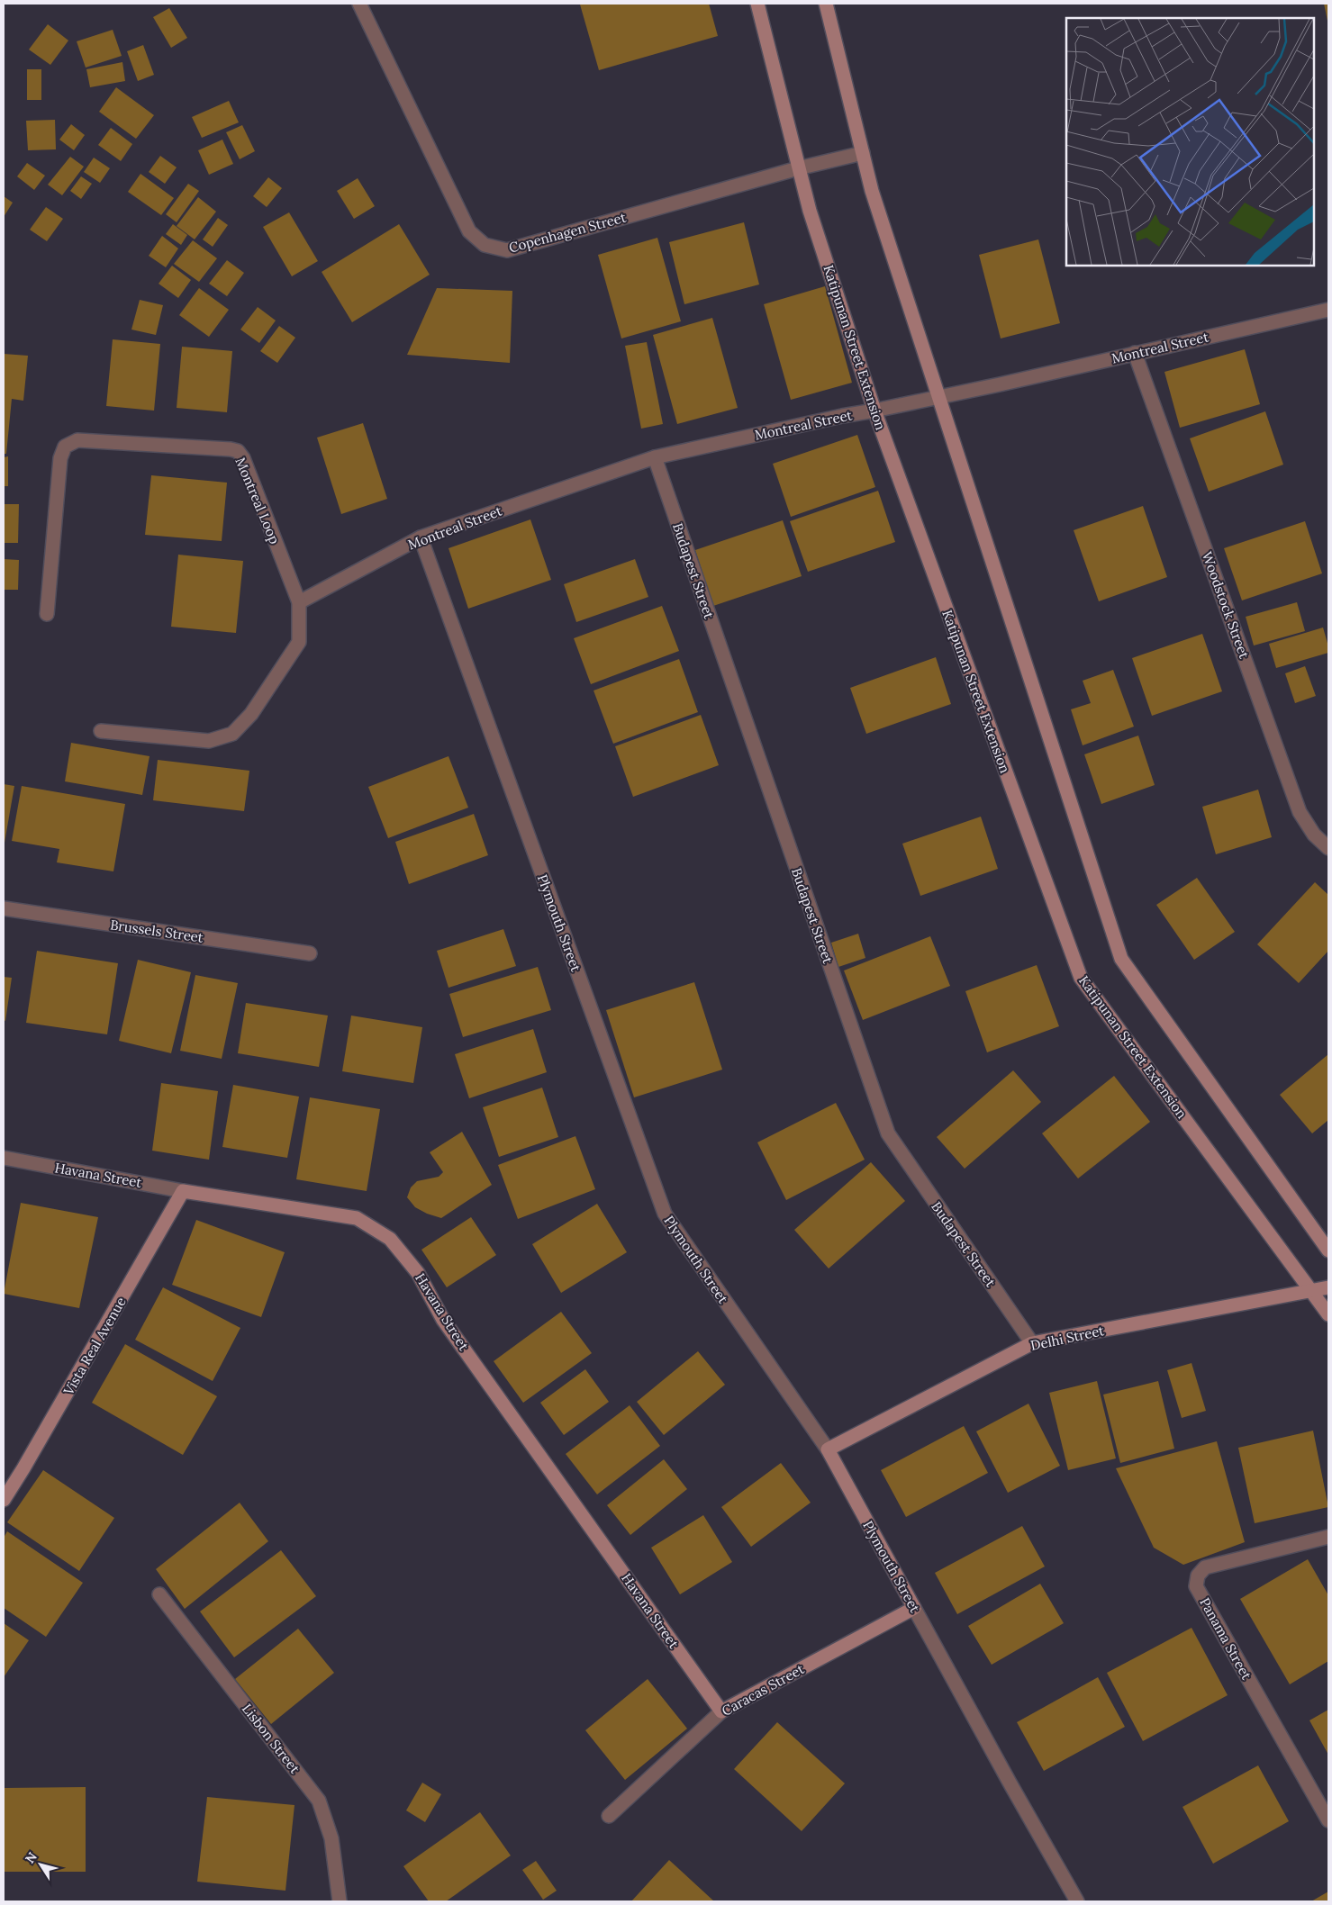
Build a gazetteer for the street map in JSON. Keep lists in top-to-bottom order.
{
  "streets": {
    "street": [
      "Copenhagen Street",
      "Katipunan Street Extension",
      "Montreal Street",
      "Montreal Loop",
      "Budapest Street",
      "Woodstock Street",
      "Plymouth Street",
      "Brussels Street",
      "Havana Street",
      "Delhi Street",
      "Vista Real Avenue",
      "Panama Street",
      "Caracas Street",
      "Lisbon Street"
    ]
  },
  "crossings": [
    ["Copenhagen Street", "Katipunan Street Extension"],
    ["Katipunan Street Extension", "Montreal Street"],
    ["Katipunan Street Extension", "Delhi Street"],
    ["Montreal Street", "Montreal Loop"],
    ["Montreal Street", "Budapest Street"],
    ["Montreal Street", "Woodstock Street"],
    ["Montreal Street", "Plymouth Street"],
    ["Budapest Street", "Delhi Street"],
    ["Plymouth Street", "Delhi Street"],
    ["Plymouth Street", "Caracas Street"],
    ["Havana Street", "Vista Real Avenue"],
    ["Havana Street", "Caracas Street"]
  ],
  "north": "top left"
}
